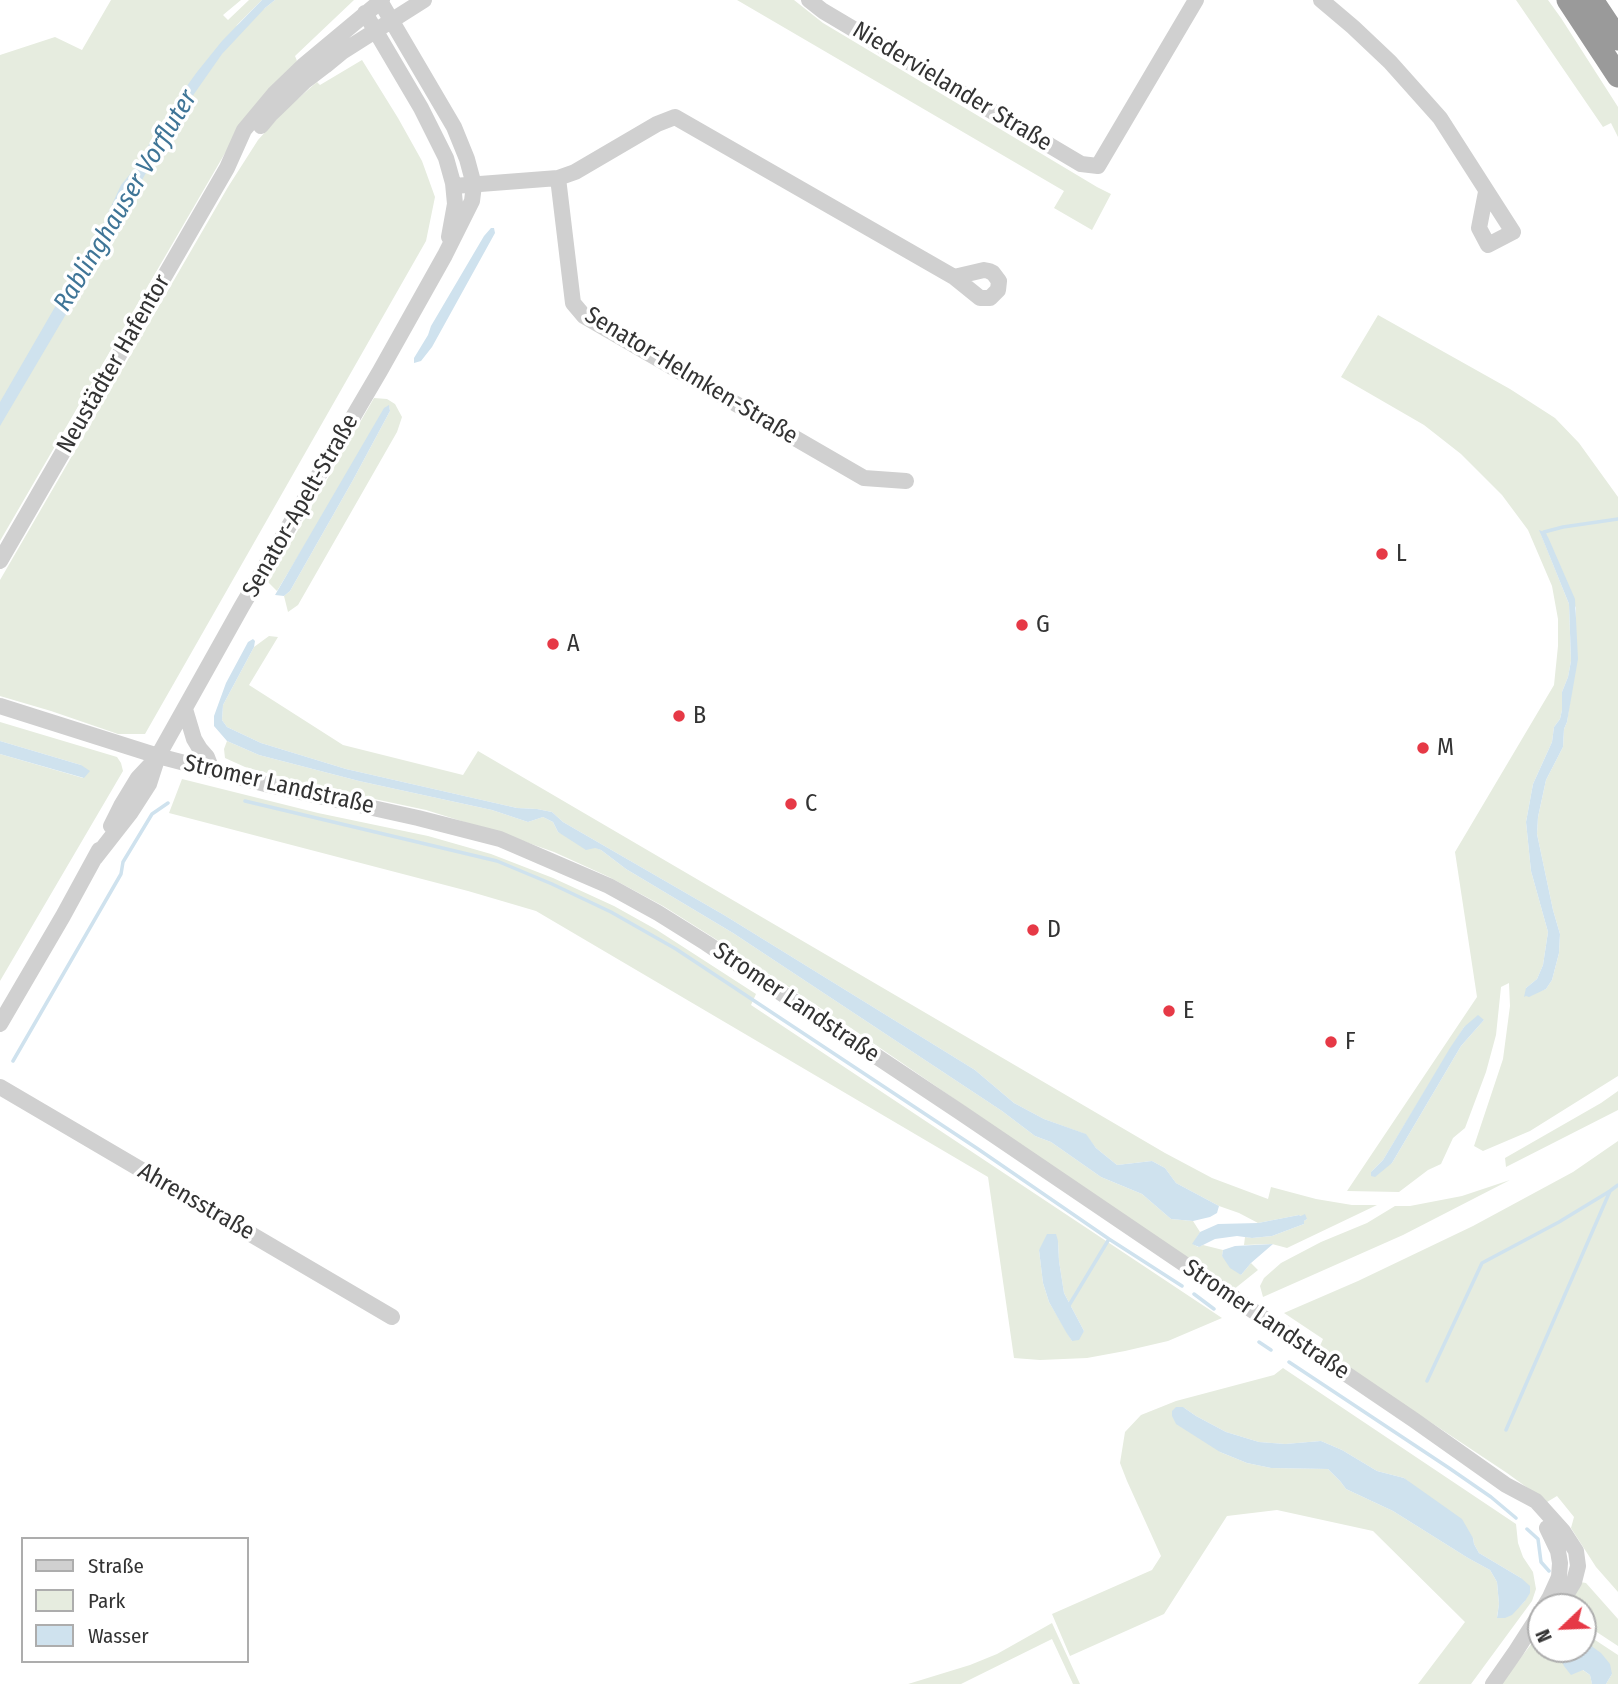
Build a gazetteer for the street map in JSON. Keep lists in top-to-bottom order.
{
  "streets": {
    "street": [
      "Niedervielander Straße",
      "Neustädter Hafentor",
      "Senator-Helmken-Straße",
      "Senator-Apelt-Straße",
      "Stromer Landstraße",
      "Ahrensstraße"
    ]
  },
  "crossings": [
    ["Neustädter Hafentor", "Senator-Apelt-Straße"],
    ["Senator-Apelt-Straße", "Stromer Landstraße"]
  ],
  "water": ["Rablinghauser Vorfluter"],
  "places": [
    "L",
    "G",
    "A",
    "B",
    "M",
    "C",
    "D",
    "E",
    "F"
  ],
  "legend": ["Straße", "Park", "Wasser"],
  "north": "bottom left"
}
